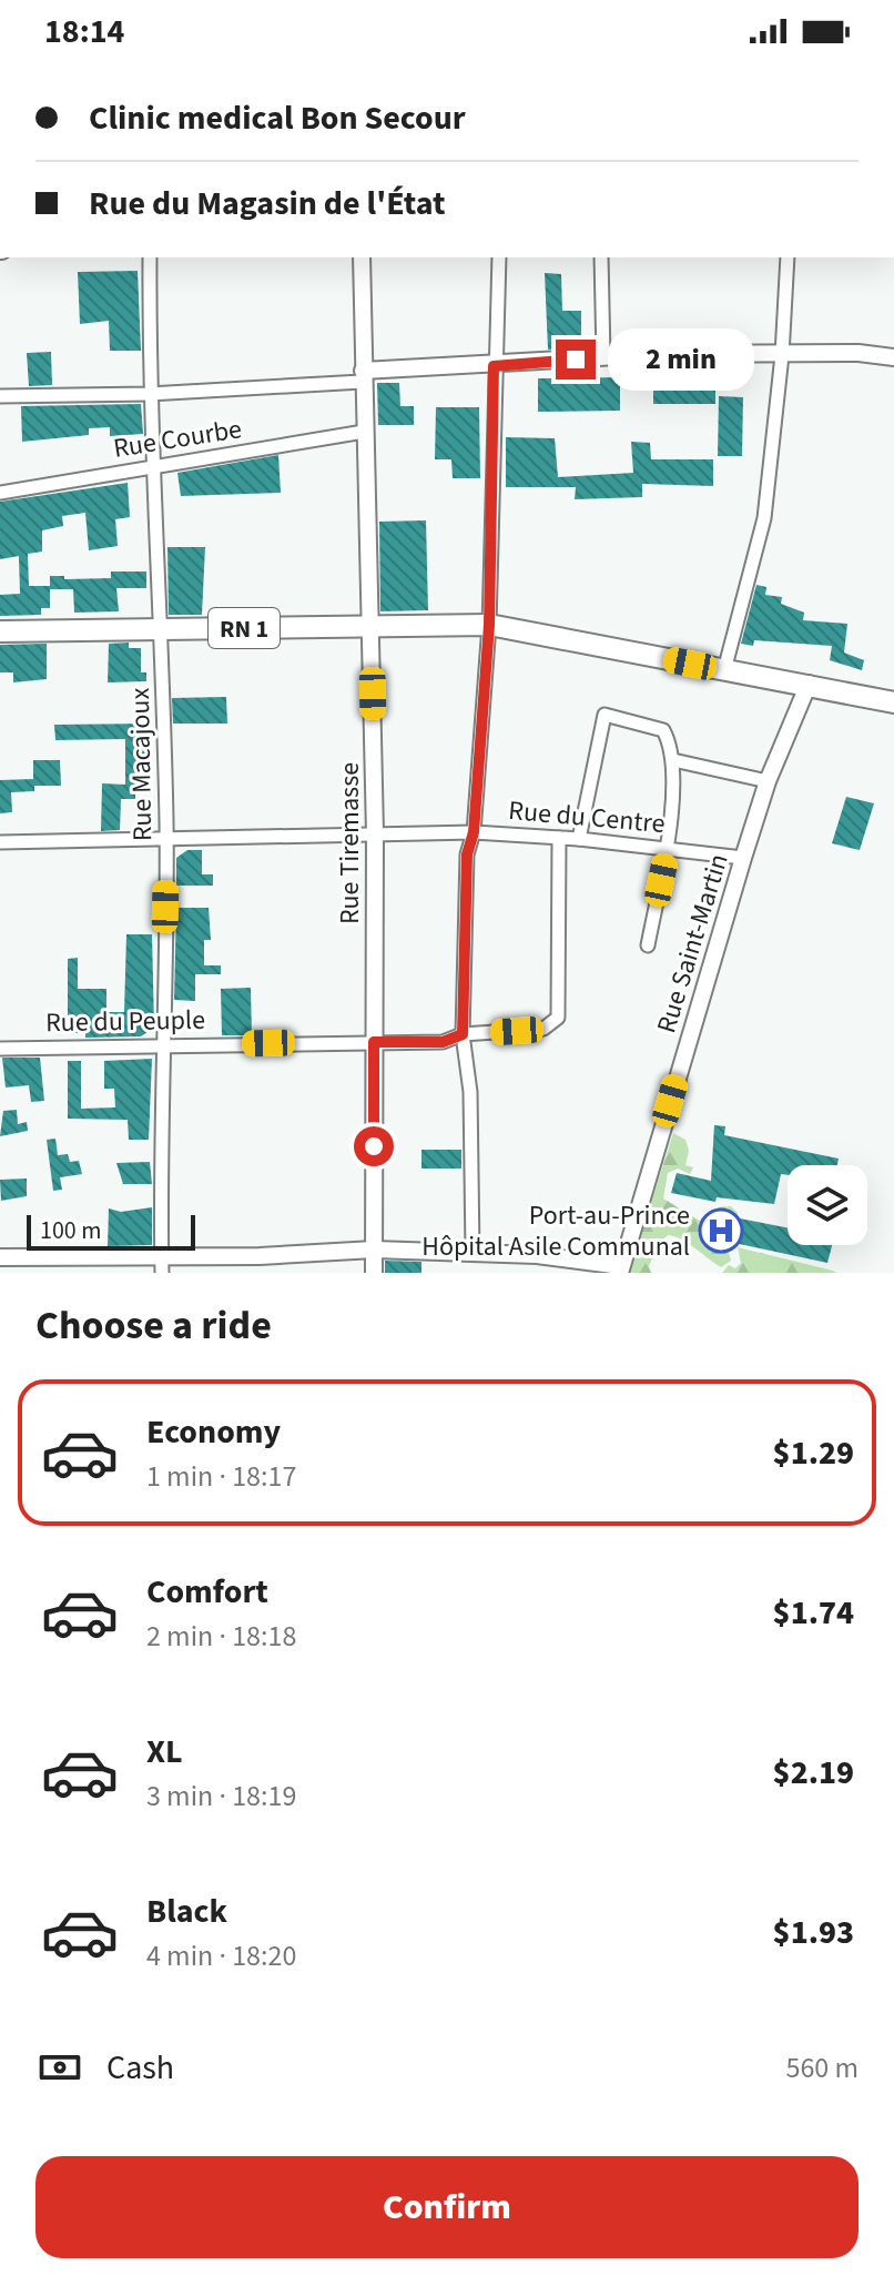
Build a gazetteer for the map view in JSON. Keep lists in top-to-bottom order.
{
  "streets": {
    "main road": ["RN 1"],
    "street": [
      "Rue Courbe",
      "Rue Macajoux",
      "Rue du Centre",
      "Rue Tiremasse",
      "Rue Saint-Martin",
      "Rue du Peuple"
    ]
  },
  "crossings": [
    ["Rue Courbe", "Rue Macajoux"],
    ["Rue Courbe", "Rue Tiremasse"],
    ["RN 1", "Rue Macajoux"],
    ["RN 1", "Rue Tiremasse"],
    ["RN 1", "Rue Saint-Martin"],
    ["Rue Macajoux", "Rue du Centre"],
    ["Rue Macajoux", "Rue du Peuple"],
    ["Rue du Centre", "Rue Tiremasse"],
    ["Rue du Centre", "Rue Saint-Martin"],
    ["Rue du Centre", "Rue du Peuple"],
    ["Rue Tiremasse", "Rue du Peuple"]
  ],
  "places": {
    "hospital": ["Port-au-Prince Hôpital Asile Communal"]
  },
  "scale_bar": "100 m",
  "page": {
    "status": "18:14",
    "banner": ["Clinic medical Bon Secour", "Rue du Magasin de l'État"],
    "bubble": "2 min",
    "scale": "100 m",
    "heading": "Choose a ride",
    "list": [
      {
        "name": "Economy",
        "note": "1 min · 18:17",
        "value": "$1.29"
      },
      {
        "name": "Comfort",
        "note": "2 min · 18:18",
        "value": "$1.74"
      },
      {
        "name": "XL",
        "note": "3 min · 18:19",
        "value": "$2.19"
      },
      {
        "name": "Black",
        "note": "4 min · 18:20",
        "value": "$1.93"
      }
    ],
    "pay": ["Cash", "560 m"],
    "buttons": "Confirm"
  }
}
